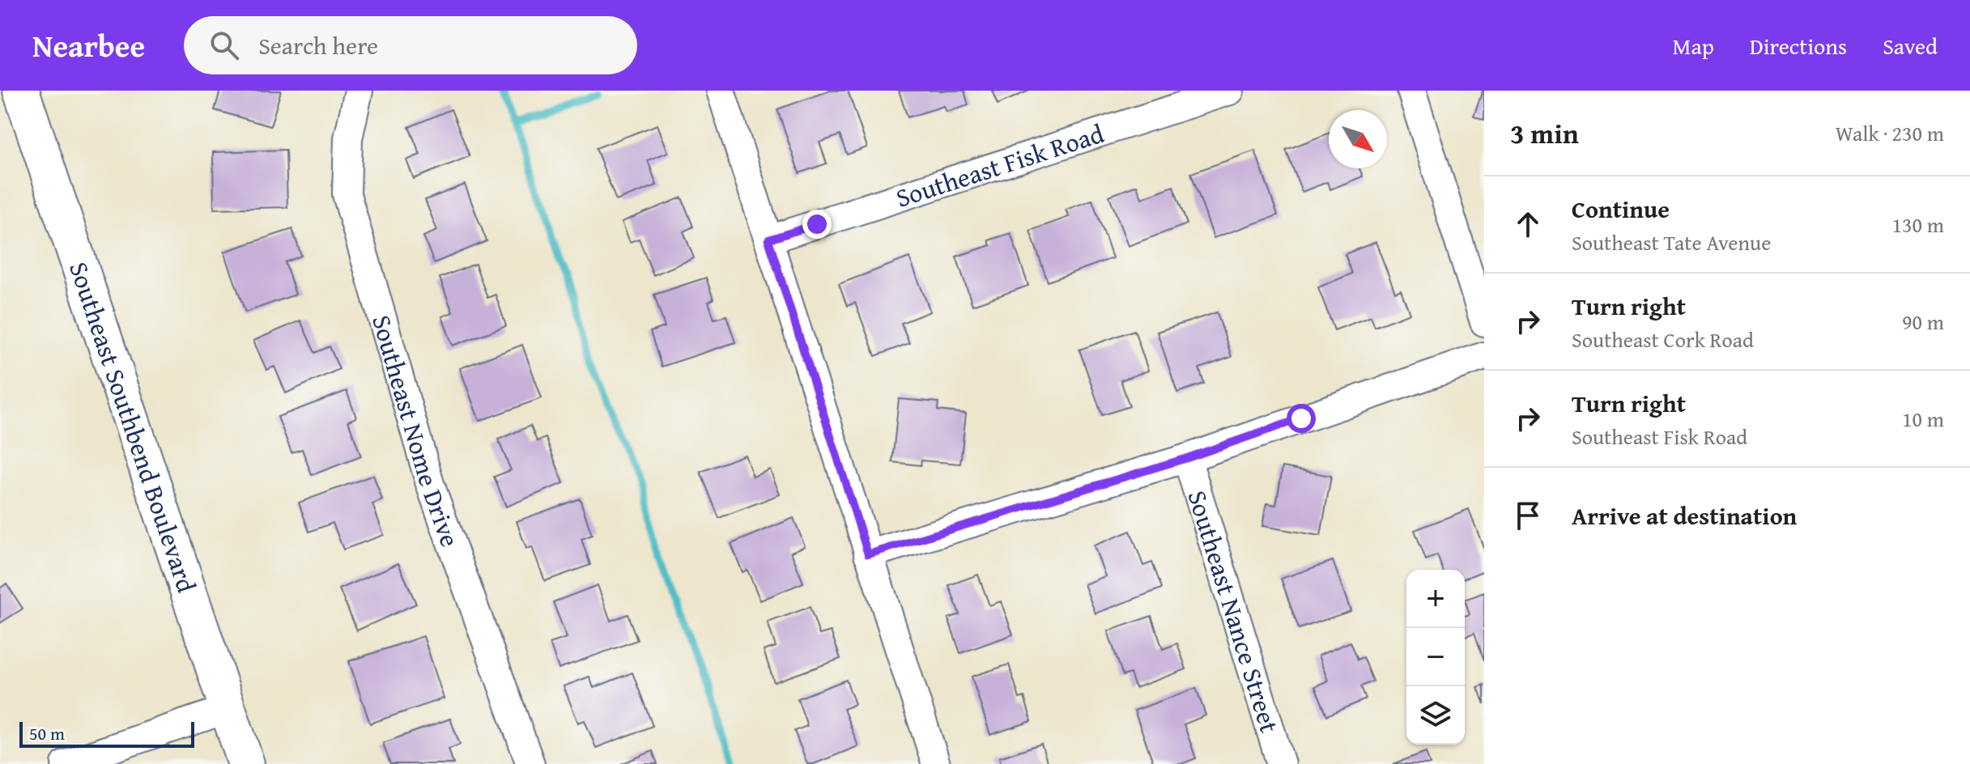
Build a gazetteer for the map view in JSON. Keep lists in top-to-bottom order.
{
  "streets": {
    "street": [
      "Southeast Fisk Road",
      "Southeast Southbend Boulevard",
      "Southeast Nome Drive",
      "Southeast Nance Street"
    ]
  },
  "scale_bar": "50 m",
  "north": "bottom right",
  "page": {
    "header": "Nearbee",
    "search": "Search here",
    "nav": ["Map", "Directions", "Saved"],
    "heading": ["3 min", "Walk · 230 m"],
    "list": [
      ["Continue", "Southeast Tate Avenue", "130 m"],
      ["Turn right", "Southeast Cork Road", "90 m"],
      ["Turn right", "Southeast Fisk Road", "10 m"],
      "Arrive at destination"
    ],
    "map_buttons": ["+", "−"],
    "scale": "50 m"
  }
}
